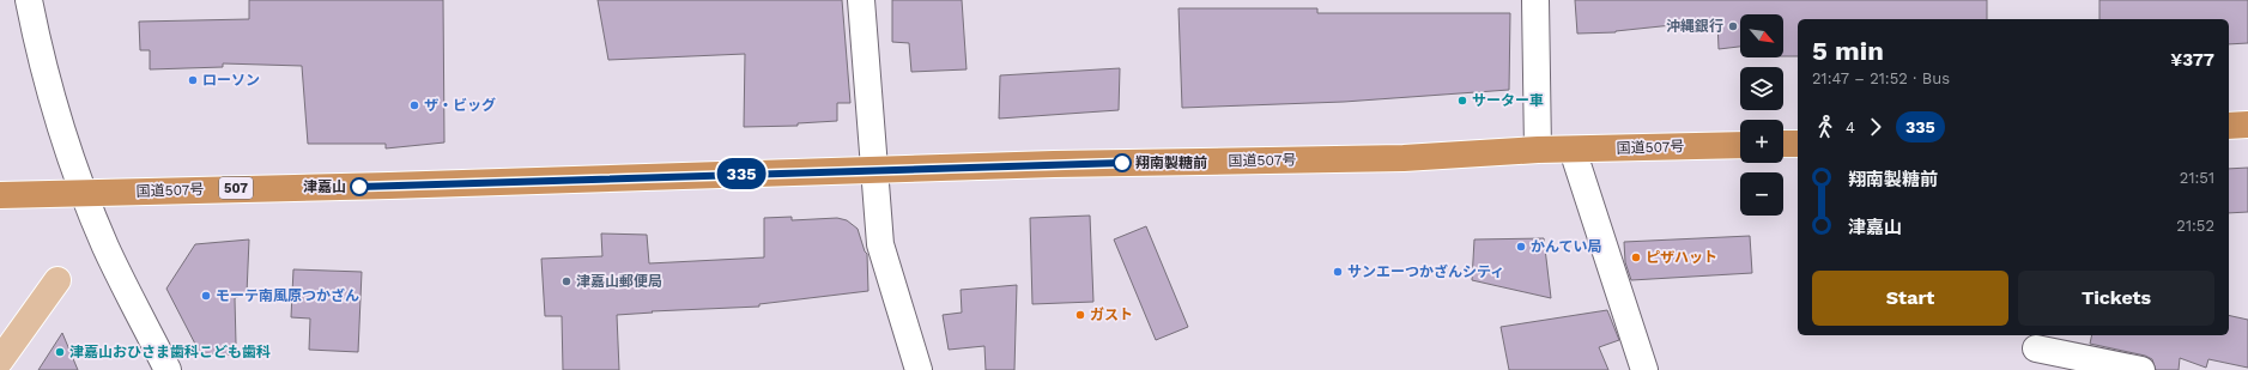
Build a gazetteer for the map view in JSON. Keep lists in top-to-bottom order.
{
  "streets": {
    "highway": ["国道507号", "507"]
  },
  "places": [
    "沖縄銀行",
    "ローソン",
    "サーター車",
    "ザ・ビッグ",
    "翔南製糖前",
    "津嘉山",
    "かんてい局",
    "ピザハット",
    "サンエーつかざんシティ",
    "津嘉山郵便局",
    "モーテ南風原つかざん",
    "ガスト",
    "津嘉山おひさま歯科こども歯科"
  ],
  "lines": ["bus line 335"],
  "north": "bottom right",
  "page": {
    "on_map": "335",
    "map_buttons": ["+", "−"],
    "heading": ["5 min", "21:47 – 21:52 · Bus", "¥377"],
    "legs": ["4", "335"],
    "list": [
      {
        "name": "翔南製糖前",
        "value": "21:51"
      },
      {
        "name": "津嘉山",
        "value": "21:52"
      }
    ],
    "buttons": ["Start", "Tickets"]
  }
}
